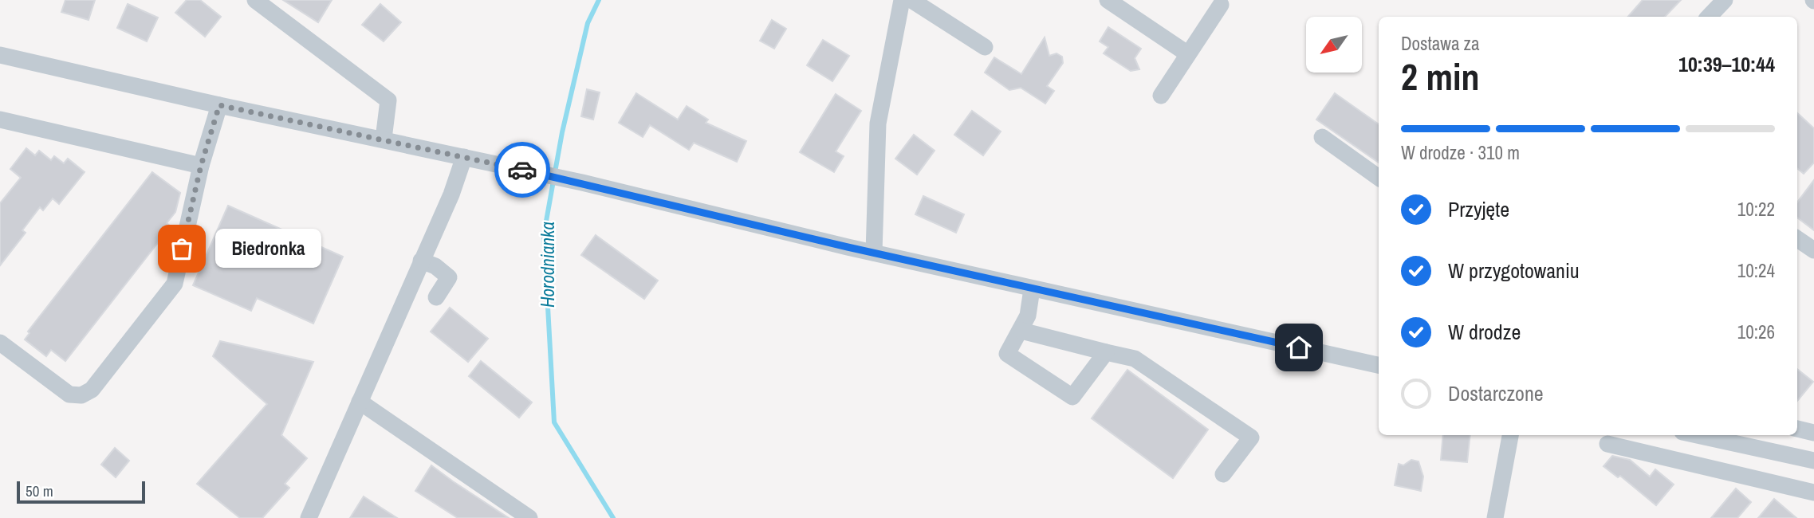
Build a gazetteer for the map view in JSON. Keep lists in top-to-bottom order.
{
  "water": ["Horodnianka"],
  "places": ["Biedronka"],
  "scale_bar": "50 m",
  "north": "bottom left",
  "page": {
    "heading": ["2 min", "Dostawa za", "10:39–10:44"],
    "bar": "W drodze · 310 m",
    "list": [
      ["Przyjęte", "10:22"],
      ["W przygotowaniu", "10:24"],
      ["W drodze", "10:26"],
      "Dostarczone"
    ],
    "bubble": "Biedronka",
    "scale": "50 m"
  }
}
